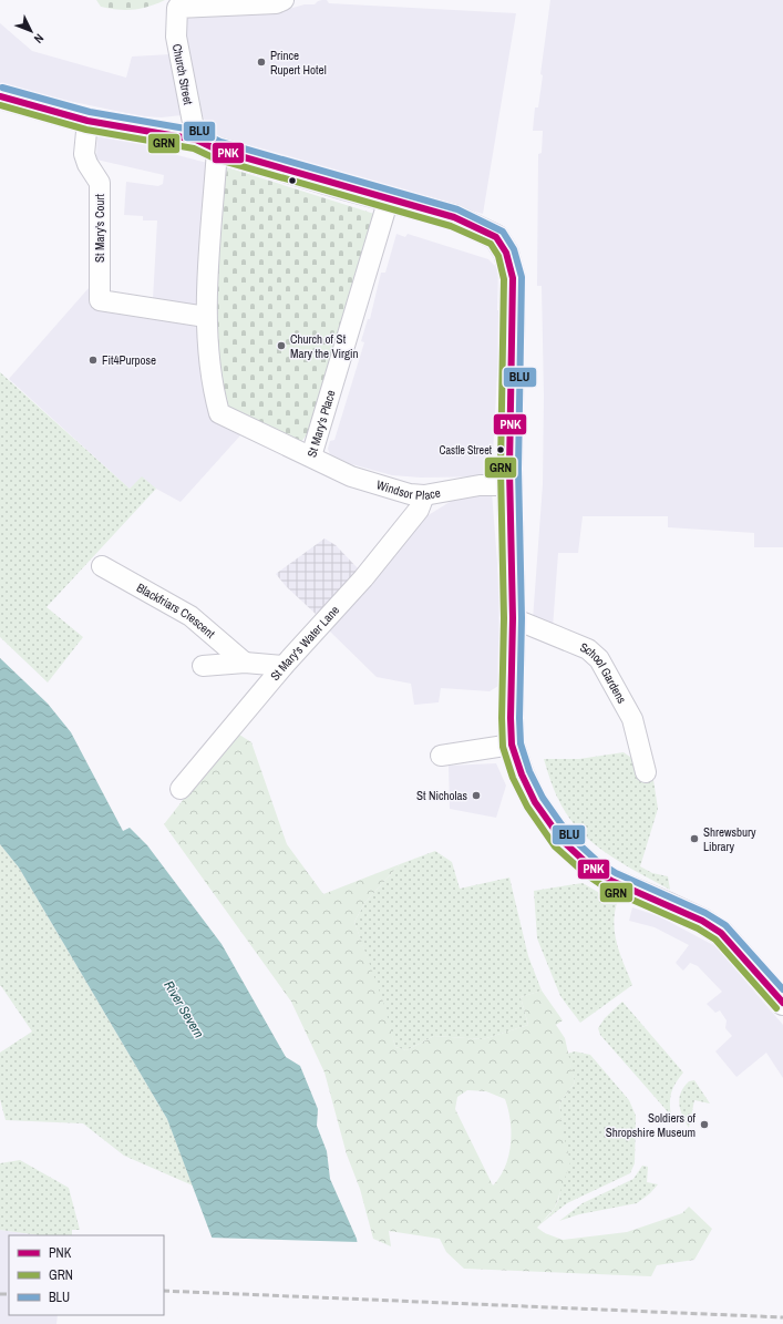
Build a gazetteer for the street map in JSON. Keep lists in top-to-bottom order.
{
  "streets": {
    "street": [
      "Church Street",
      "St Mary's Court",
      "St Mary's Place",
      "Windsor Place",
      "Blackfriars Crescent",
      "St Mary's Water Lane",
      "School Gardens"
    ]
  },
  "crossings": [
    ["Church Street", "St Mary's Place"],
    ["St Mary's Court", "St Mary's Place"],
    ["St Mary's Place", "Windsor Place"],
    ["Windsor Place", "St Mary's Water Lane"]
  ],
  "water": ["River Severn"],
  "places": [
    "Prince Rupert Hotel",
    "Church of St Mary the Virgin",
    "Fit4Purpose",
    "Castle Street",
    "St Nicholas",
    "Shrewsbury Library",
    "Soldiers of Shropshire Museum"
  ],
  "lines": ["transit line BLU", "transit line PNK", "transit line GRN"],
  "legend": ["PNK", "GRN", "BLU"],
  "north": "bottom right"
}
